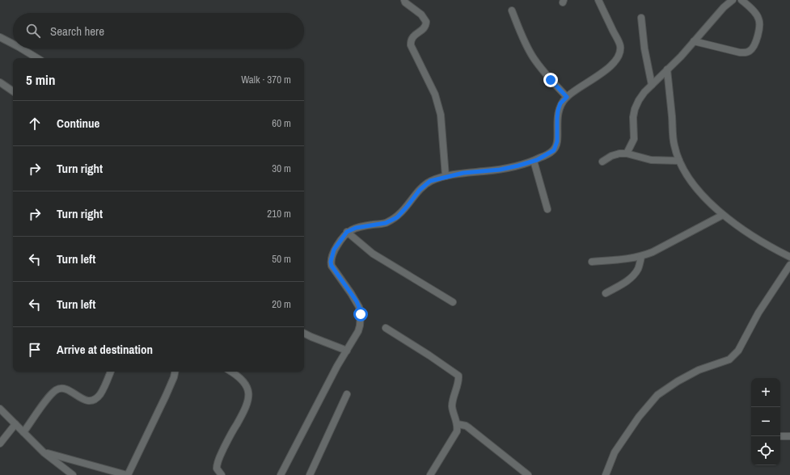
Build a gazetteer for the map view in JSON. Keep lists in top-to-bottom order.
{
  "page": {
    "search": "Search here",
    "heading": ["5 min", "Walk · 370 m"],
    "list": [
      ["Continue", "60 m"],
      ["Turn right", "30 m"],
      ["Turn right", "210 m"],
      ["Turn left", "50 m"],
      ["Turn left", "20 m"],
      "Arrive at destination"
    ],
    "map_buttons": ["+", "−"]
  }
}
